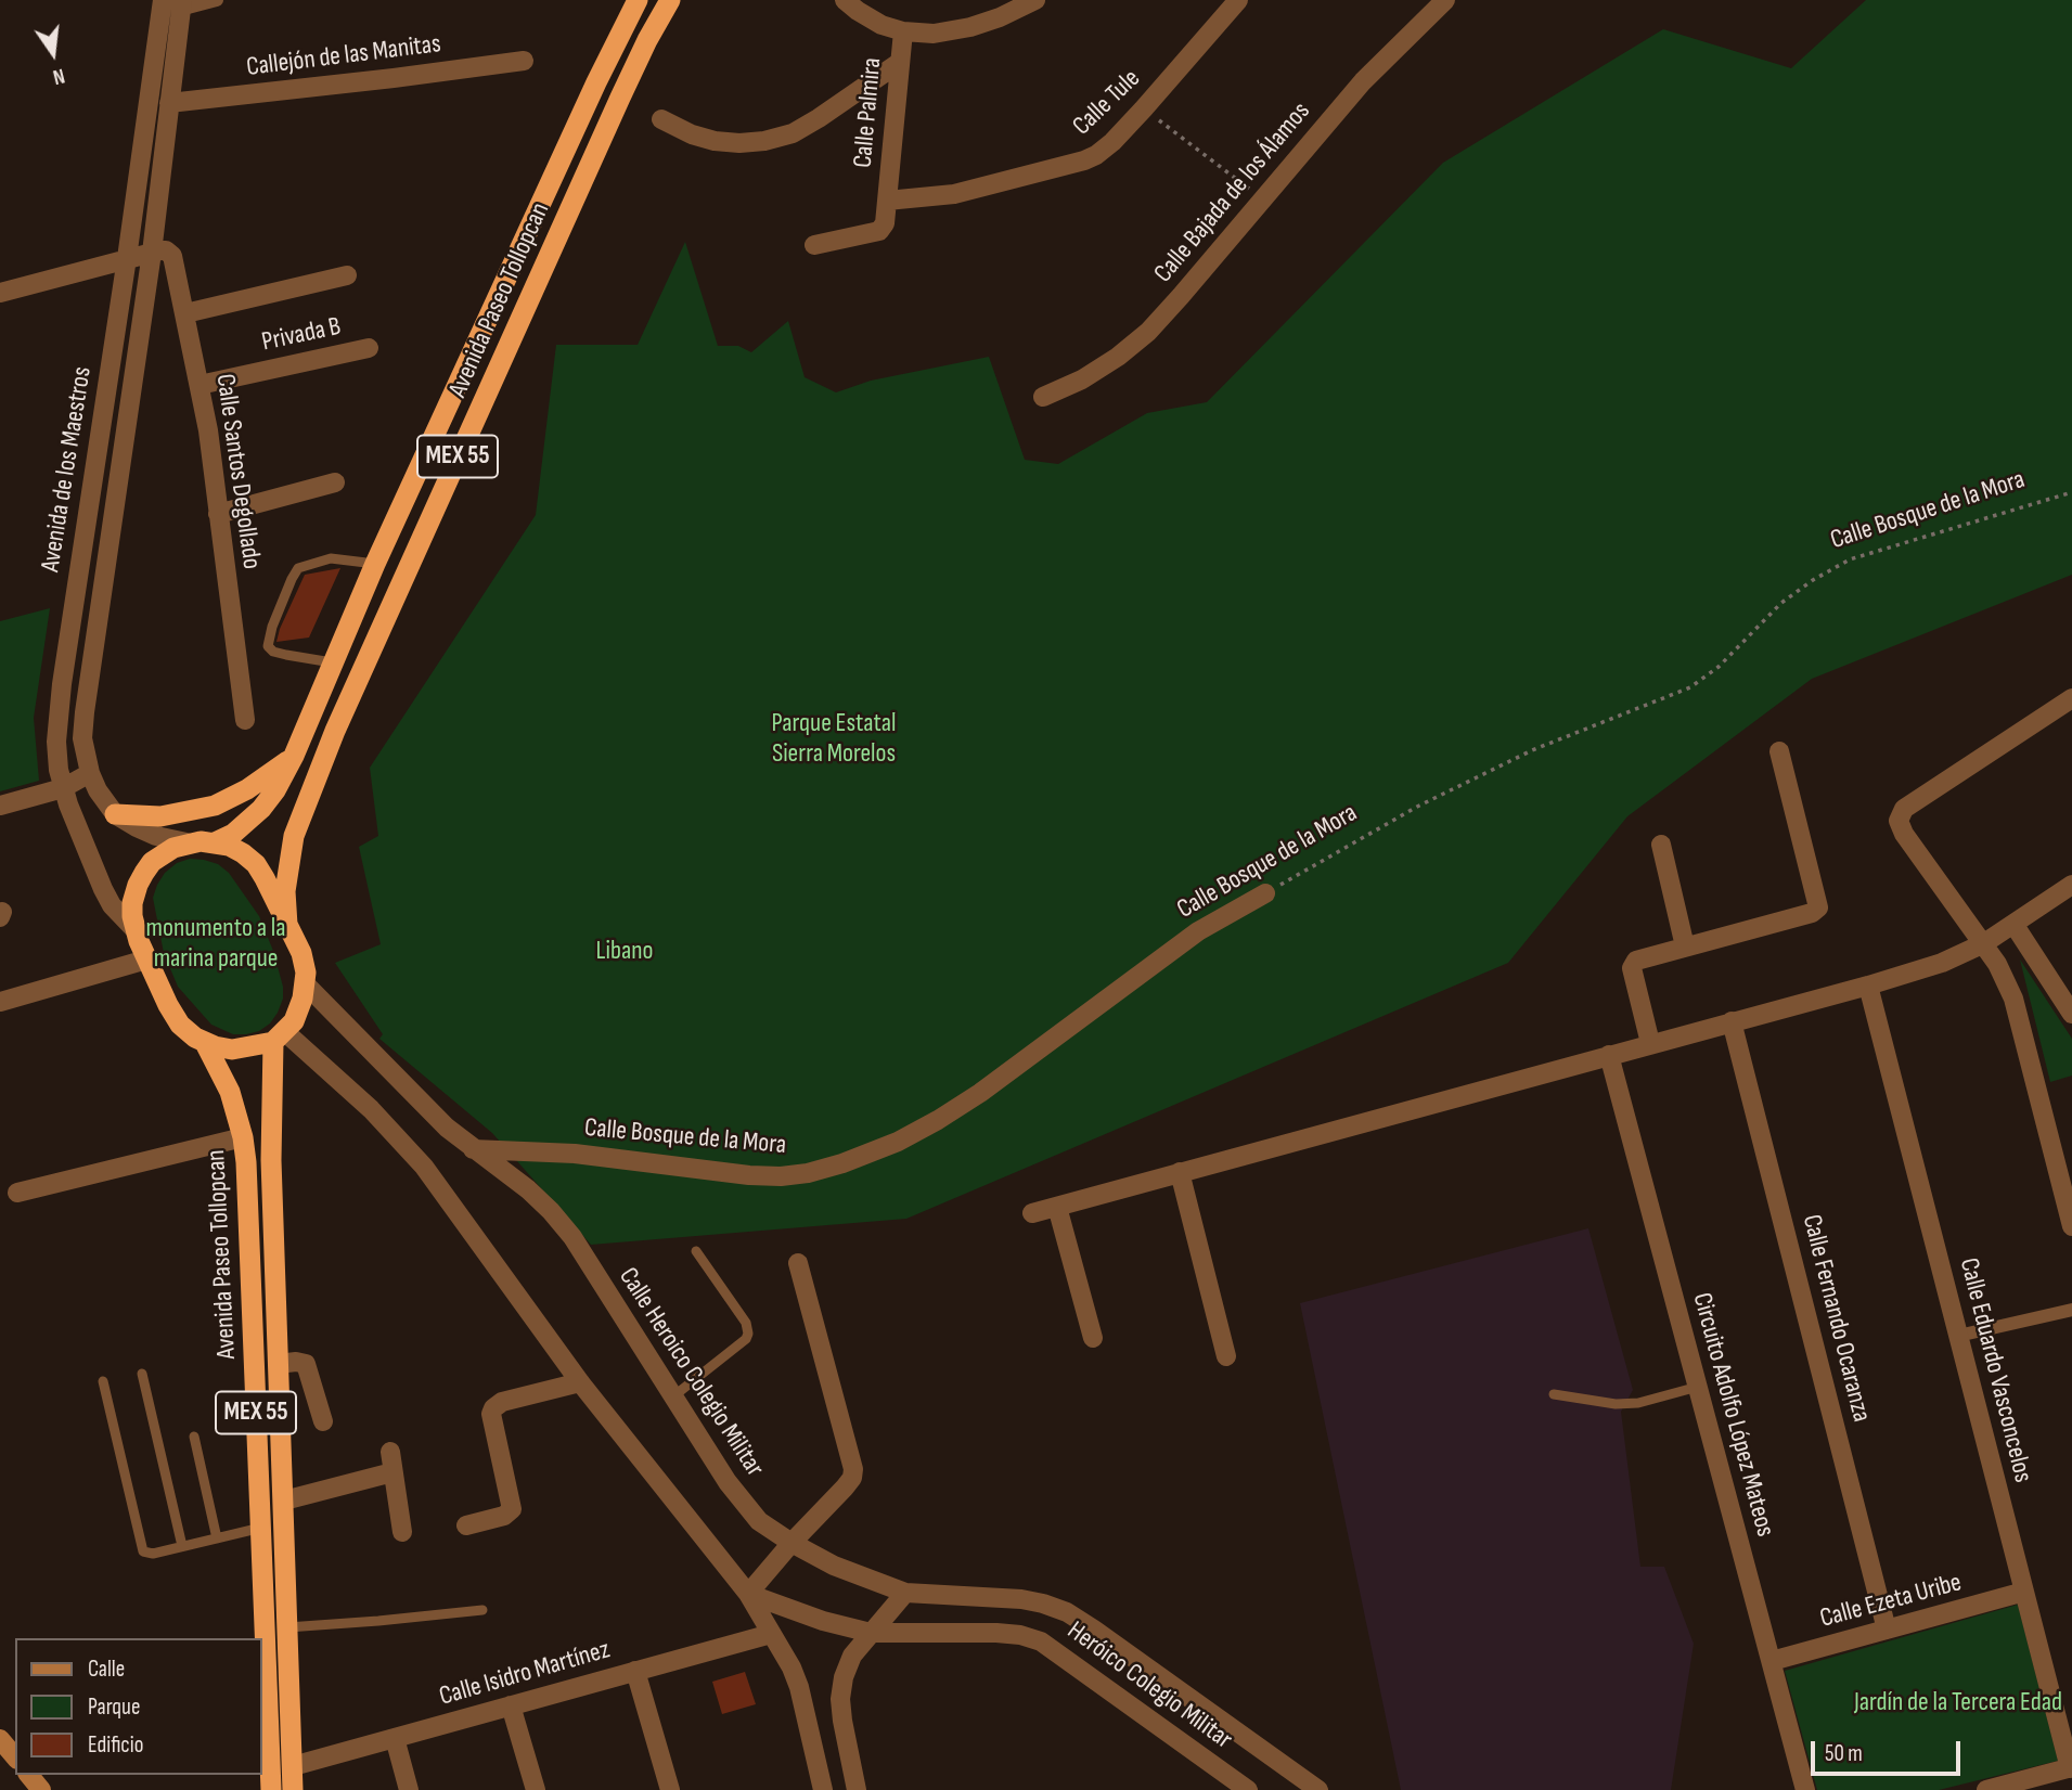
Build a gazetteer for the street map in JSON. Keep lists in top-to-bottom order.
{
  "streets": {
    "highway": ["Avenida Paseo Tollopcan", "MEX 55"],
    "street": [
      "Callejón de las Manitas",
      "Calle Tule",
      "Calle Palmira",
      "Calle Bajada de los Álamos",
      "Privada B",
      "Avenida de los Maestros",
      "Calle Santos Degollado",
      "Calle Bosque de la Mora",
      "Calle Fernando Ocaranza",
      "Calle Eduardo Vasconcelos",
      "Calle Heroico Colegio Militar",
      "Circuito Adolfo López Mateos",
      "Calle Ezeta Uribe",
      "Calle Isidro Martínez",
      "Heróico Colegio Militar"
    ]
  },
  "crossings": [
    ["Callejón de las Manitas", "Avenida de los Maestros"],
    ["Calle Tule", "Calle Palmira"],
    ["Avenida Paseo Tollopcan", "Avenida de los Maestros"],
    ["Avenida Paseo Tollopcan", "Calle Heroico Colegio Militar"],
    ["Avenida Paseo Tollopcan", "Calle Isidro Martínez"],
    ["Privada B", "Calle Santos Degollado"],
    ["Avenida de los Maestros", "Calle Santos Degollado"],
    ["Avenida de los Maestros", "Calle Heroico Colegio Militar"],
    ["Calle Bosque de la Mora", "Calle Heroico Colegio Militar"],
    ["Calle Fernando Ocaranza", "Calle Ezeta Uribe"],
    ["Calle Eduardo Vasconcelos", "Calle Ezeta Uribe"],
    ["Calle Heroico Colegio Militar", "Heróico Colegio Militar"],
    ["Circuito Adolfo López Mateos", "Calle Ezeta Uribe"]
  ],
  "parks": [
    "Parque Estatal Sierra Morelos",
    "monumento a la marina parque",
    "Libano",
    "Jardín de la Tercera Edad"
  ],
  "legend": ["Calle", "Parque", "Edificio"],
  "scale_bar": "50 m",
  "north": "bottom"
}
